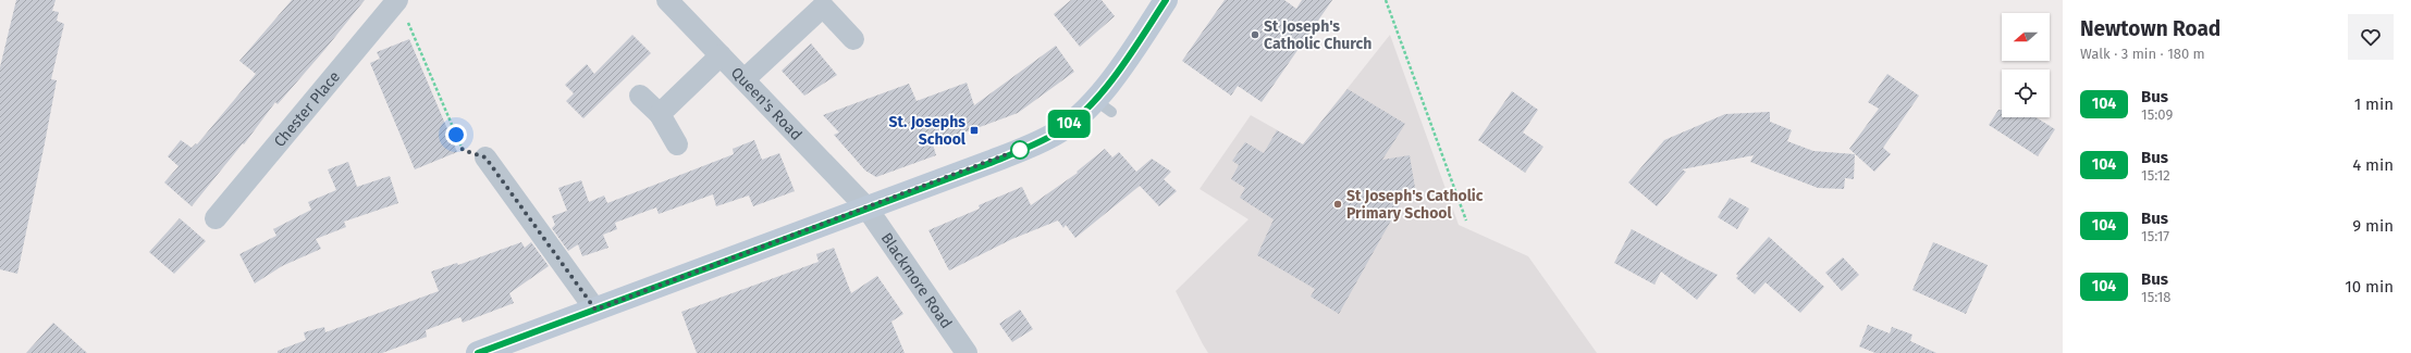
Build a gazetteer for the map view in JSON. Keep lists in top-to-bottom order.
{
  "streets": {
    "street": ["Queen's Road", "Chester Place", "Blackmore Road"]
  },
  "crossings": [
    ["Queen's Road", "Blackmore Road"]
  ],
  "places": {
    "other": ["St Joseph's Catholic Church", "St Joseph's Catholic Primary School"],
    "transit": ["St. Josephs School"]
  },
  "lines": ["bus line 104"],
  "north": "left",
  "page": {
    "on_map": "104",
    "heading": ["Newtown Road", "Walk · 3 min · 180 m"],
    "list": [
      {
        "mark": "104",
        "name": "Bus",
        "note": "15:09",
        "value": "1 min"
      },
      {
        "mark": "104",
        "name": "Bus",
        "note": "15:12",
        "value": "4 min"
      },
      {
        "mark": "104",
        "name": "Bus",
        "note": "15:17",
        "value": "9 min"
      },
      {
        "mark": "104",
        "name": "Bus",
        "note": "15:18",
        "value": "10 min"
      }
    ]
  }
}
